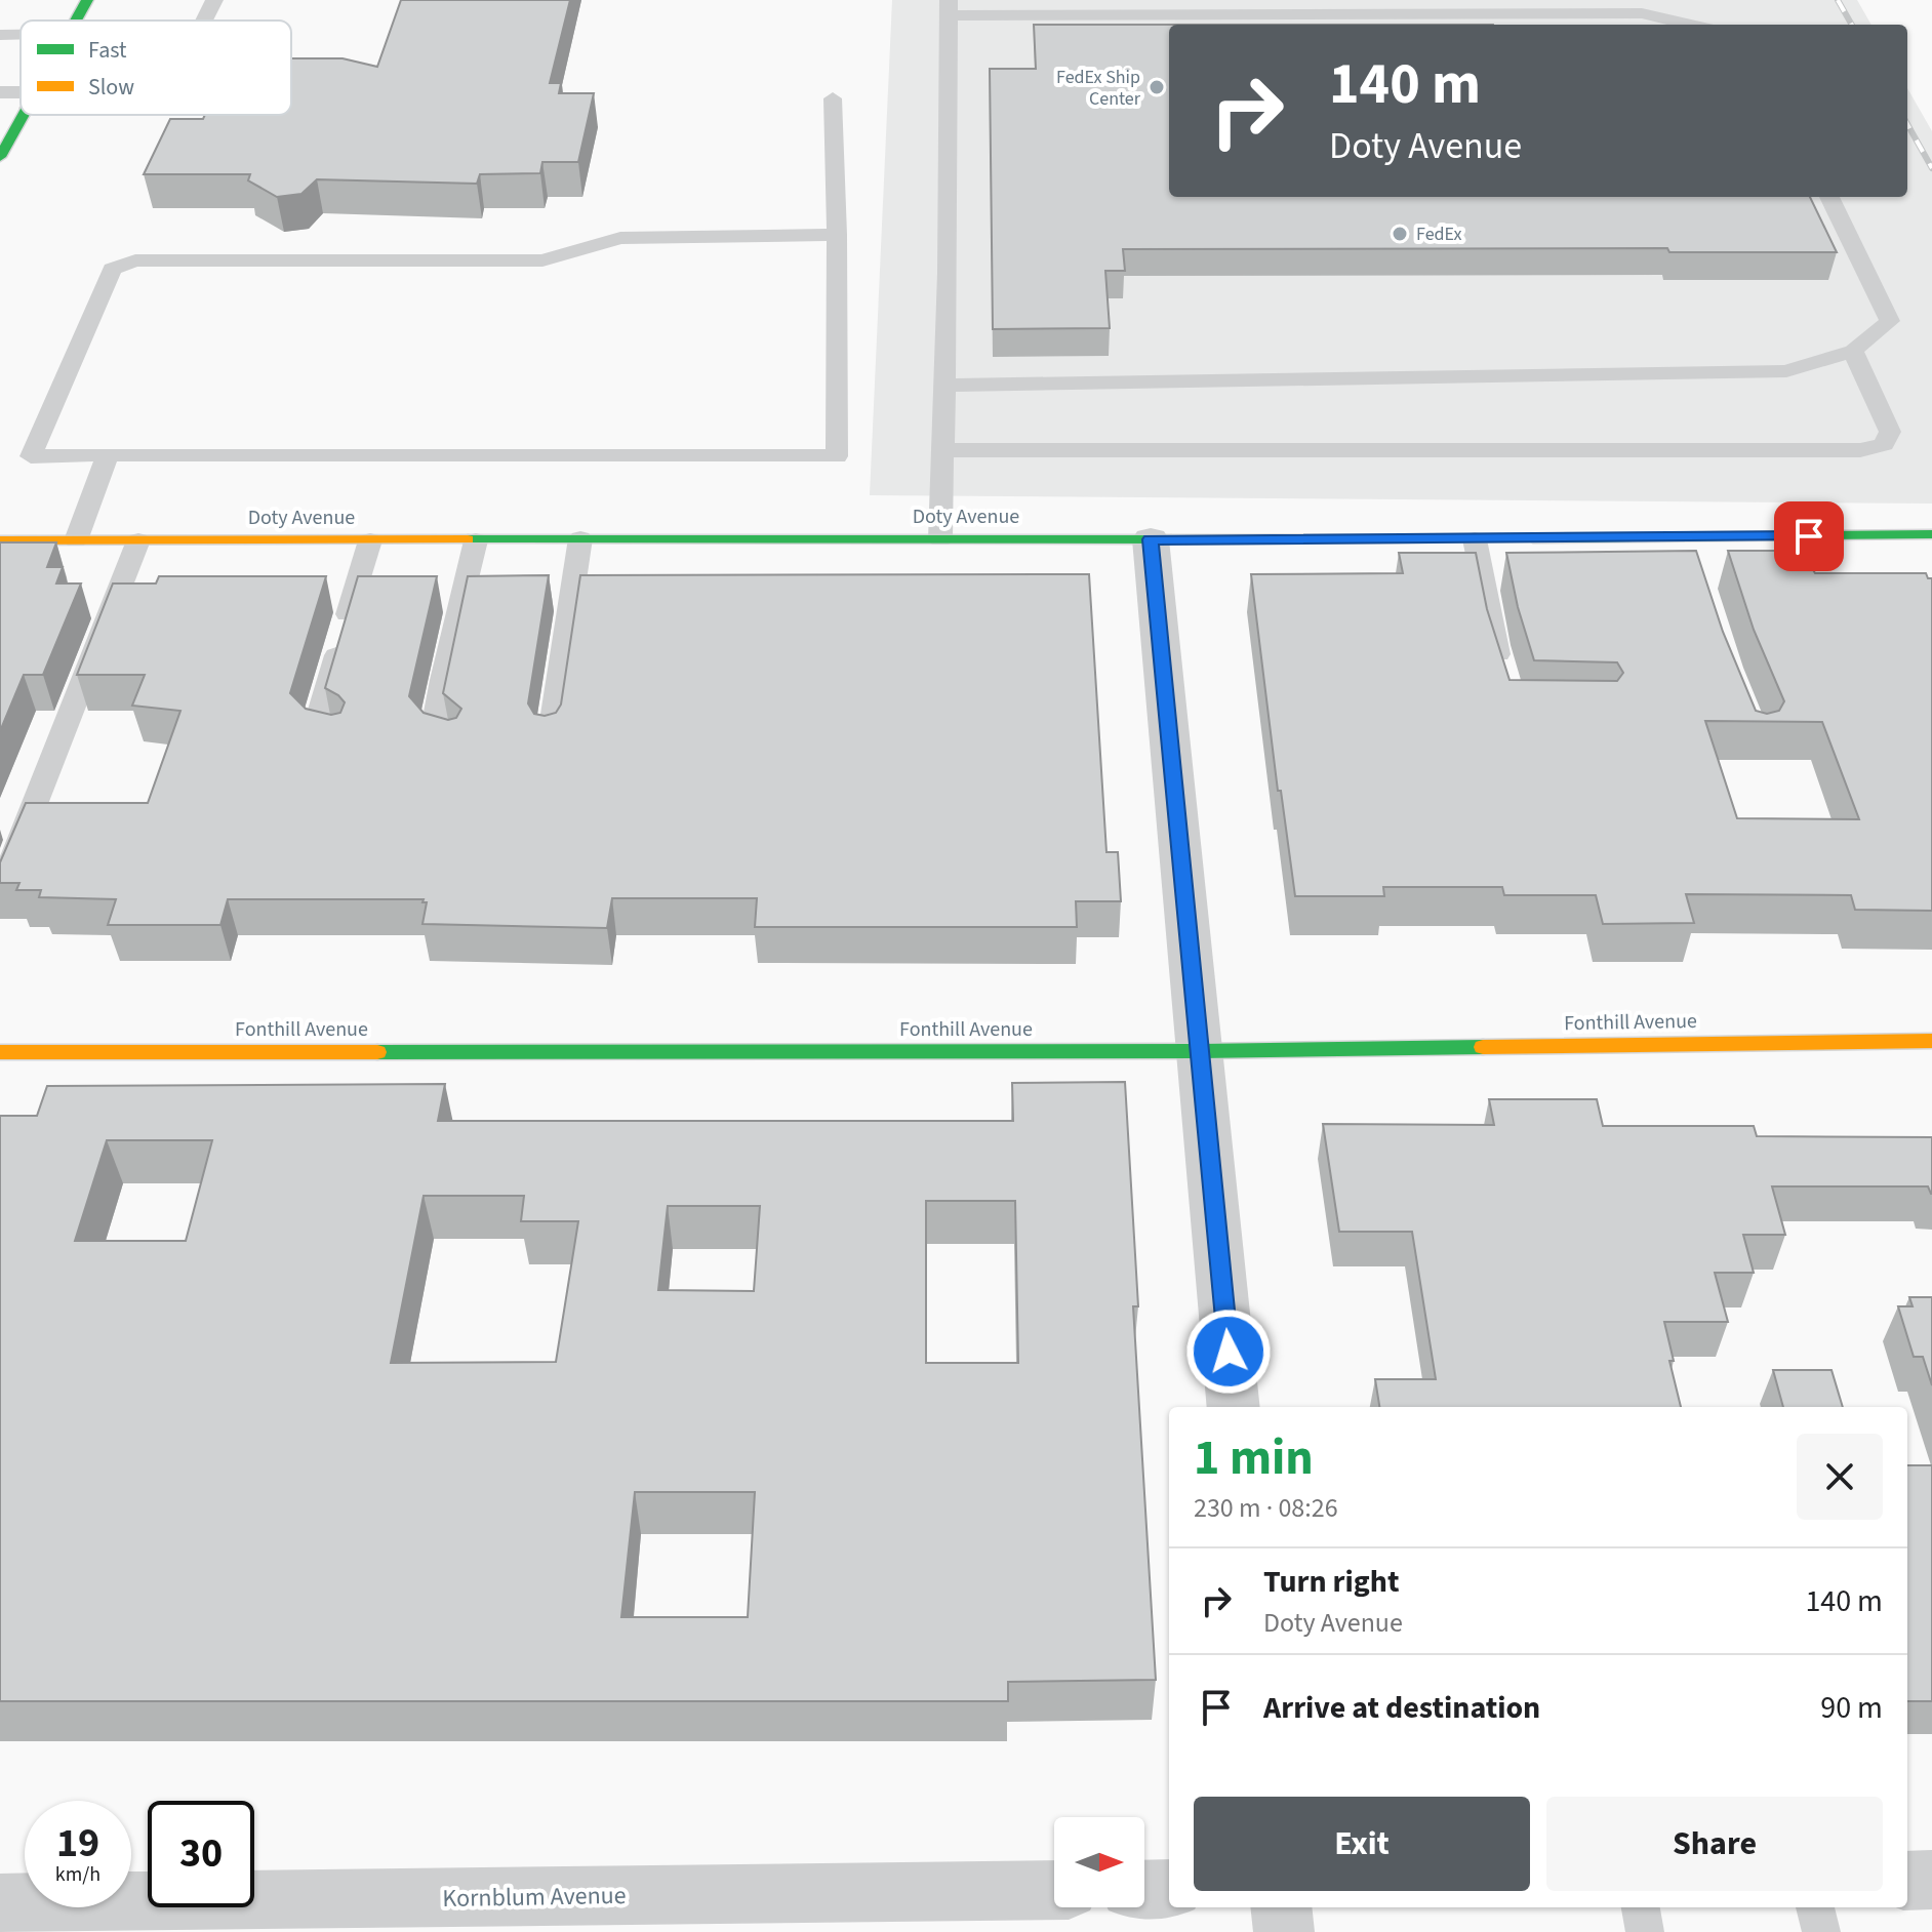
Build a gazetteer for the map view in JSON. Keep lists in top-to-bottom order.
{
  "streets": {
    "street": ["Doty Avenue", "Fonthill Avenue", "Kornblum Avenue"]
  },
  "places": ["FedEx Ship Center", "FedEx"],
  "legend": ["Fast", "Slow"],
  "north": "right",
  "page": {
    "turn": ["140 m", "Doty Avenue"],
    "heading": ["1 min", "230 m · 08:26"],
    "list": [
      {
        "name": "Turn right",
        "note": "Doty Avenue",
        "value": "140 m"
      },
      {
        "name": "Arrive at destination",
        "value": "90 m"
      }
    ],
    "buttons": ["Exit", "Share"],
    "speed": "19 km/h",
    "limit": "30"
  }
}
